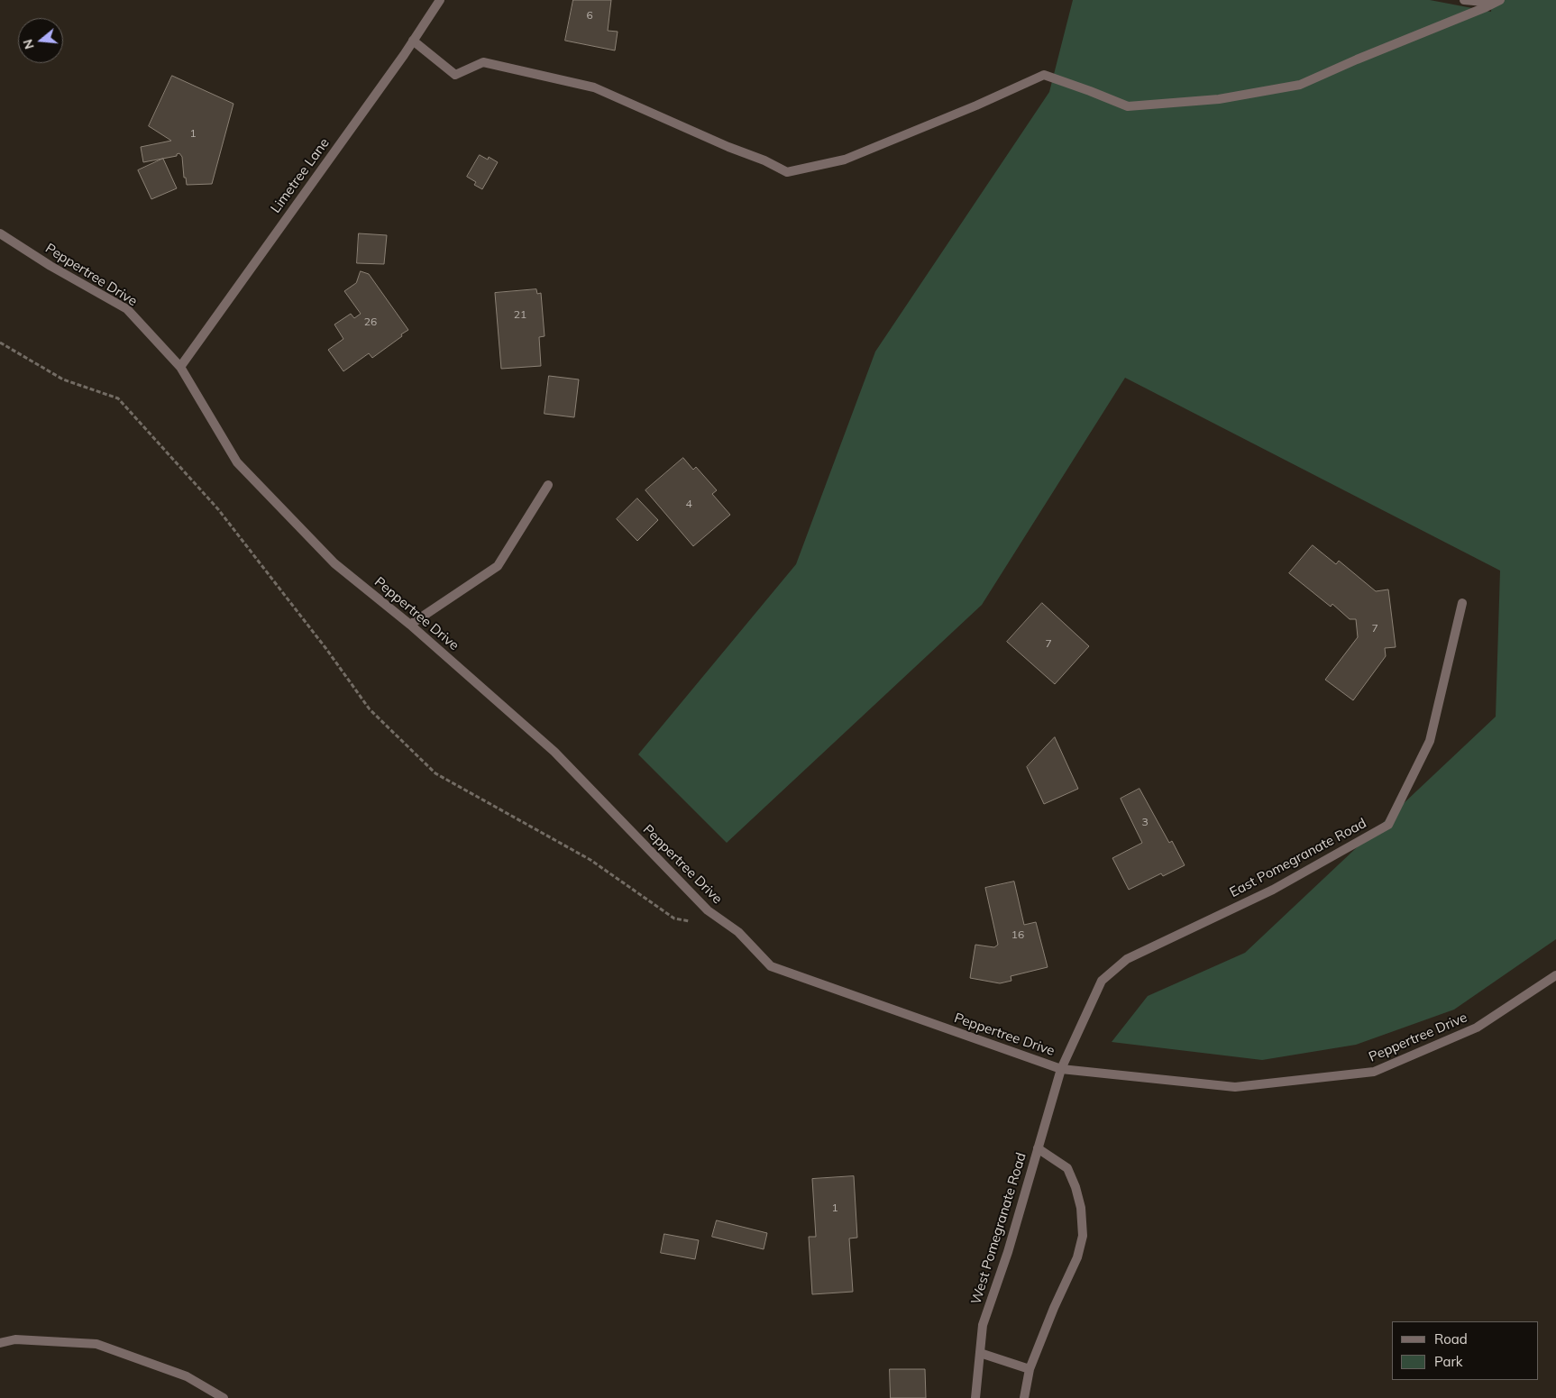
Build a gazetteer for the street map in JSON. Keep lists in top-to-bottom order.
{
  "streets": {
    "street": [
      "Limetree Lane",
      "Peppertree Drive",
      "East Pomegranate Road",
      "West Pomegranate Road"
    ]
  },
  "crossings": [
    ["Limetree Lane", "Peppertree Drive"],
    ["Peppertree Drive", "East Pomegranate Road"],
    ["Peppertree Drive", "West Pomegranate Road"],
    ["East Pomegranate Road", "West Pomegranate Road"]
  ],
  "house_numbers": [
    "6",
    "1",
    "21",
    "26",
    "4",
    "7",
    "7",
    "3",
    "16",
    "1"
  ],
  "legend": ["Road", "Park"],
  "north": "left"
}
